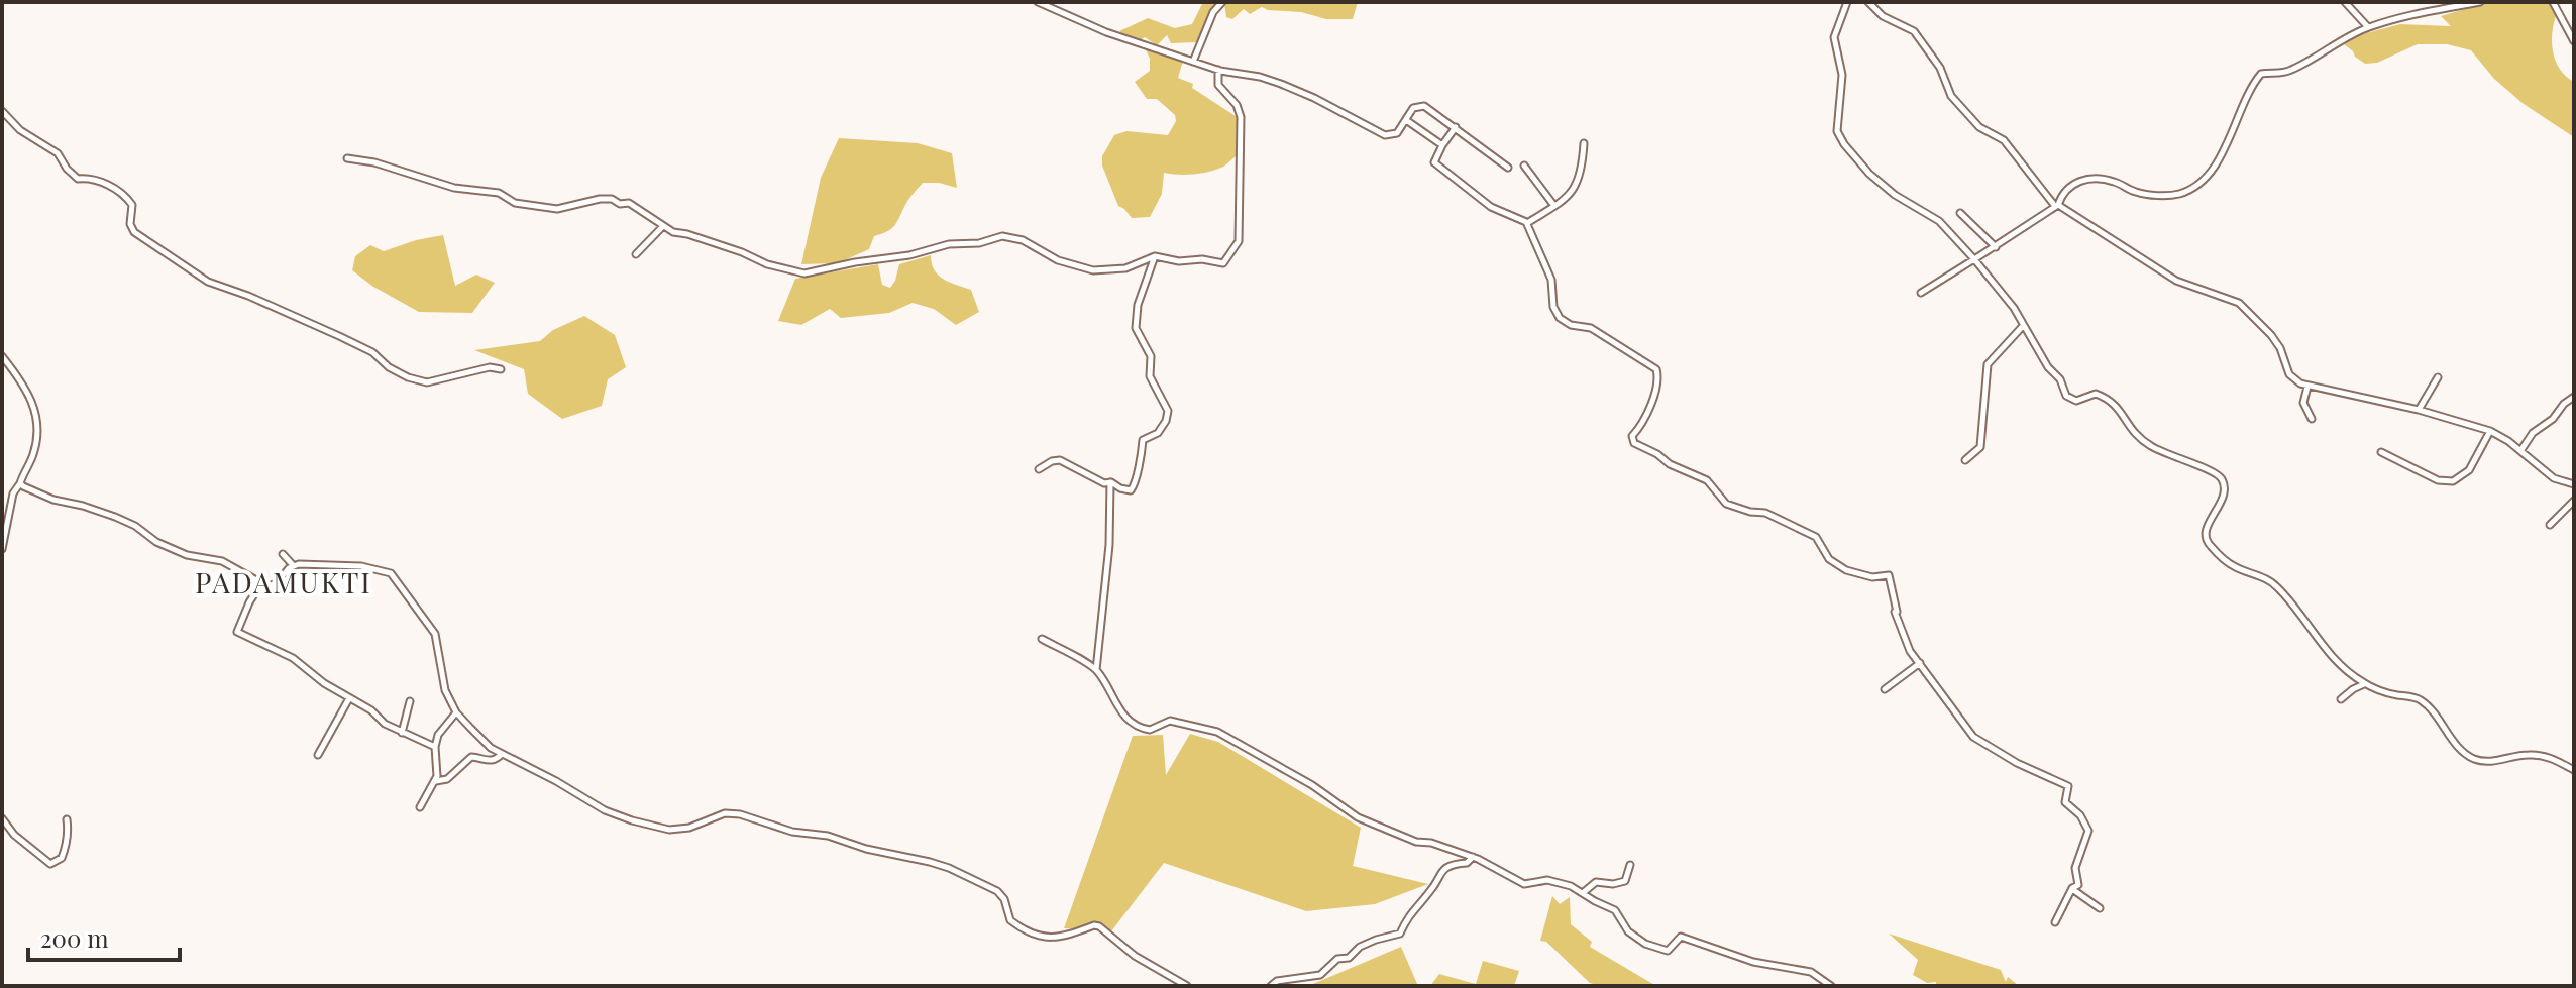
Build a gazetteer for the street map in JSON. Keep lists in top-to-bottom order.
{
  "districts": ["PADAMUKTI"],
  "scale_bar": "200 m"
}
